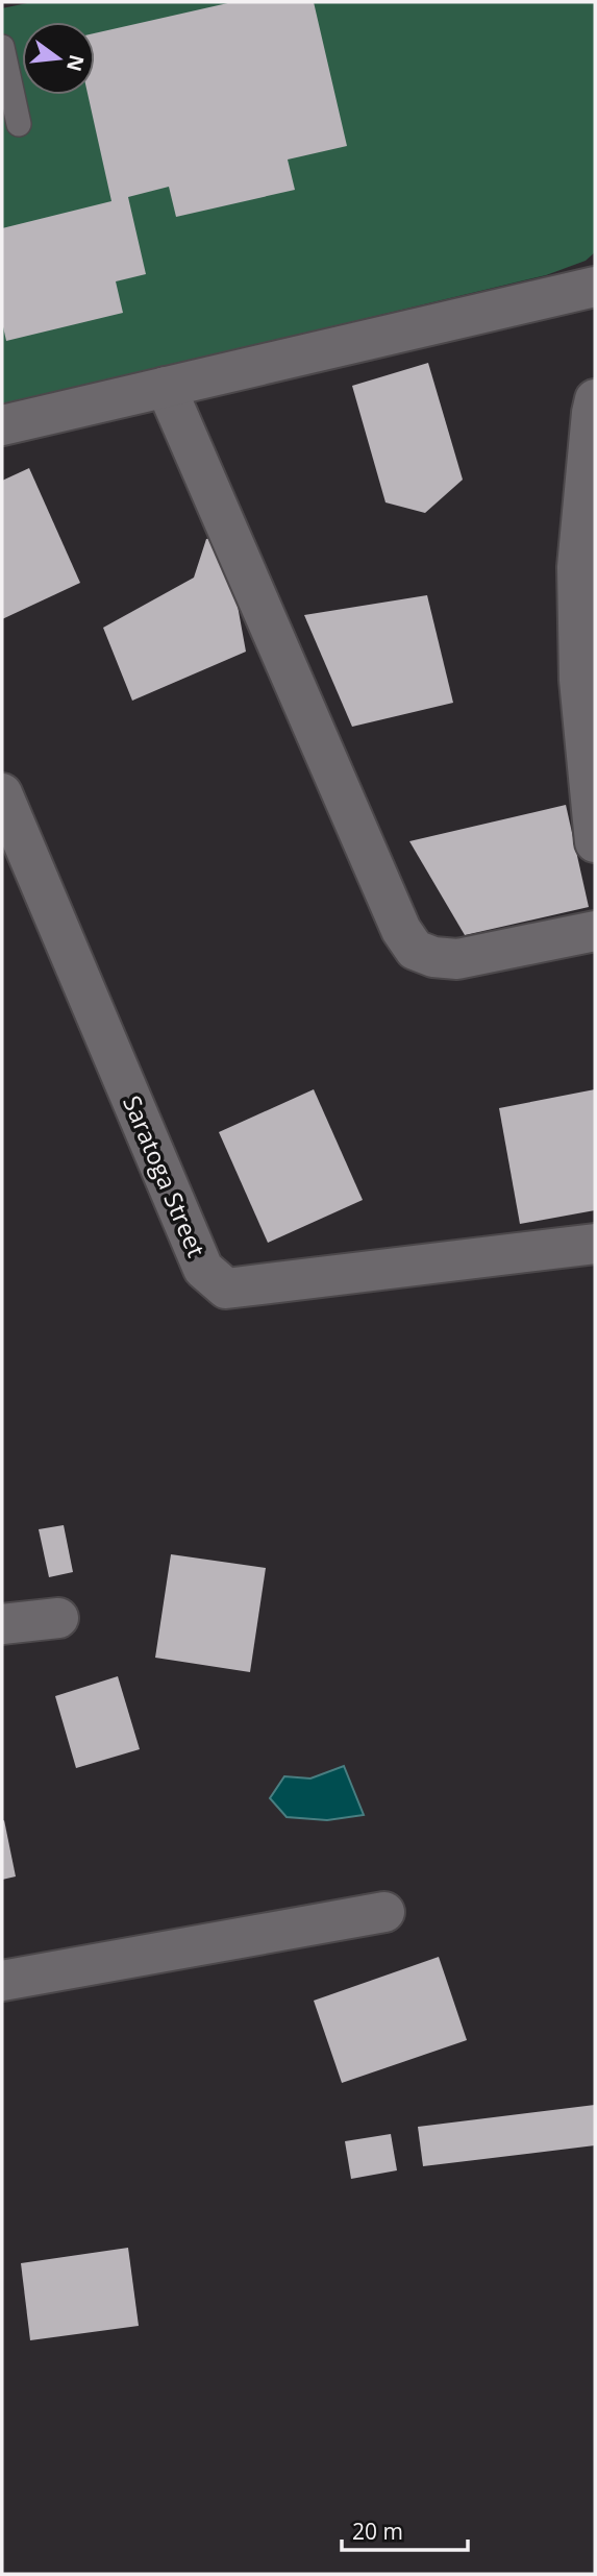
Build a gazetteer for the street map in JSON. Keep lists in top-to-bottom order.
{
  "streets": {
    "street": ["Saratoga Street"]
  },
  "scale_bar": "20 m",
  "north": "right"
}
